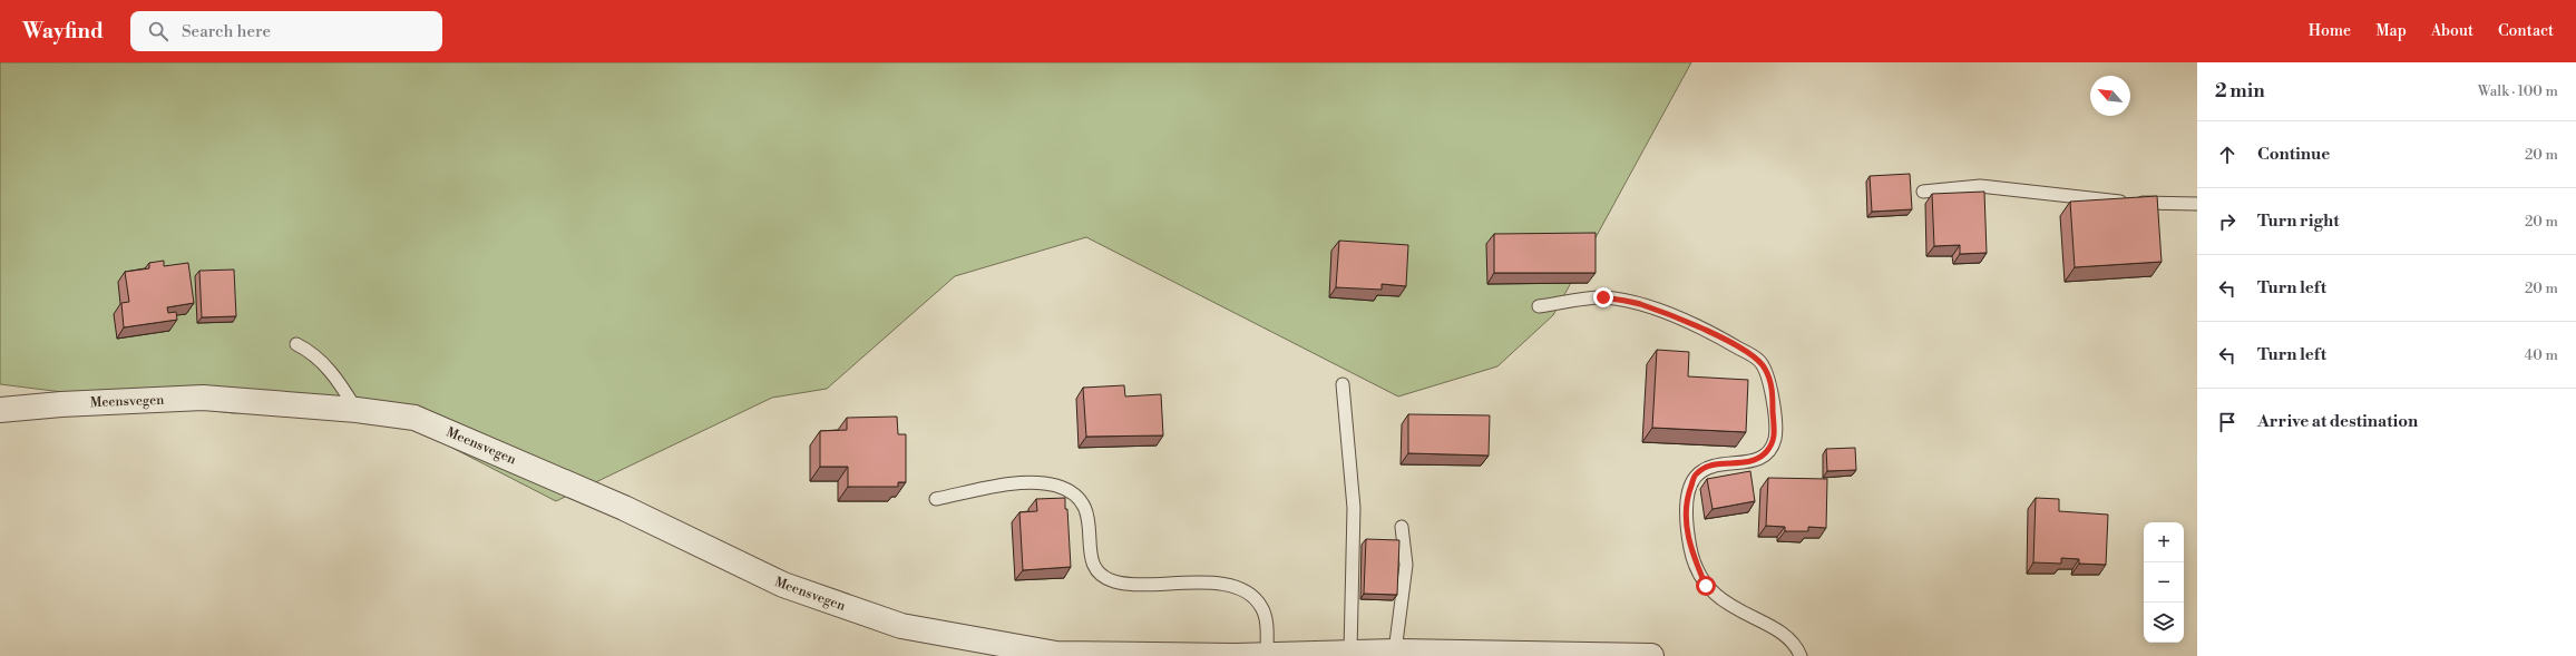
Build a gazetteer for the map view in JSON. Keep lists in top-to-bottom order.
{
  "streets": {
    "street": ["Meensvegen"]
  },
  "north": "top left",
  "page": {
    "header": "Wayfind",
    "search": "Search here",
    "nav": [
      "Home",
      "Map",
      "About",
      "Contact"
    ],
    "heading": ["2 min", "Walk · 100 m"],
    "list": [
      ["Continue", "20 m"],
      ["Turn right", "20 m"],
      ["Turn left", "20 m"],
      ["Turn left", "40 m"],
      "Arrive at destination"
    ],
    "map_buttons": ["+", "−"]
  }
}
